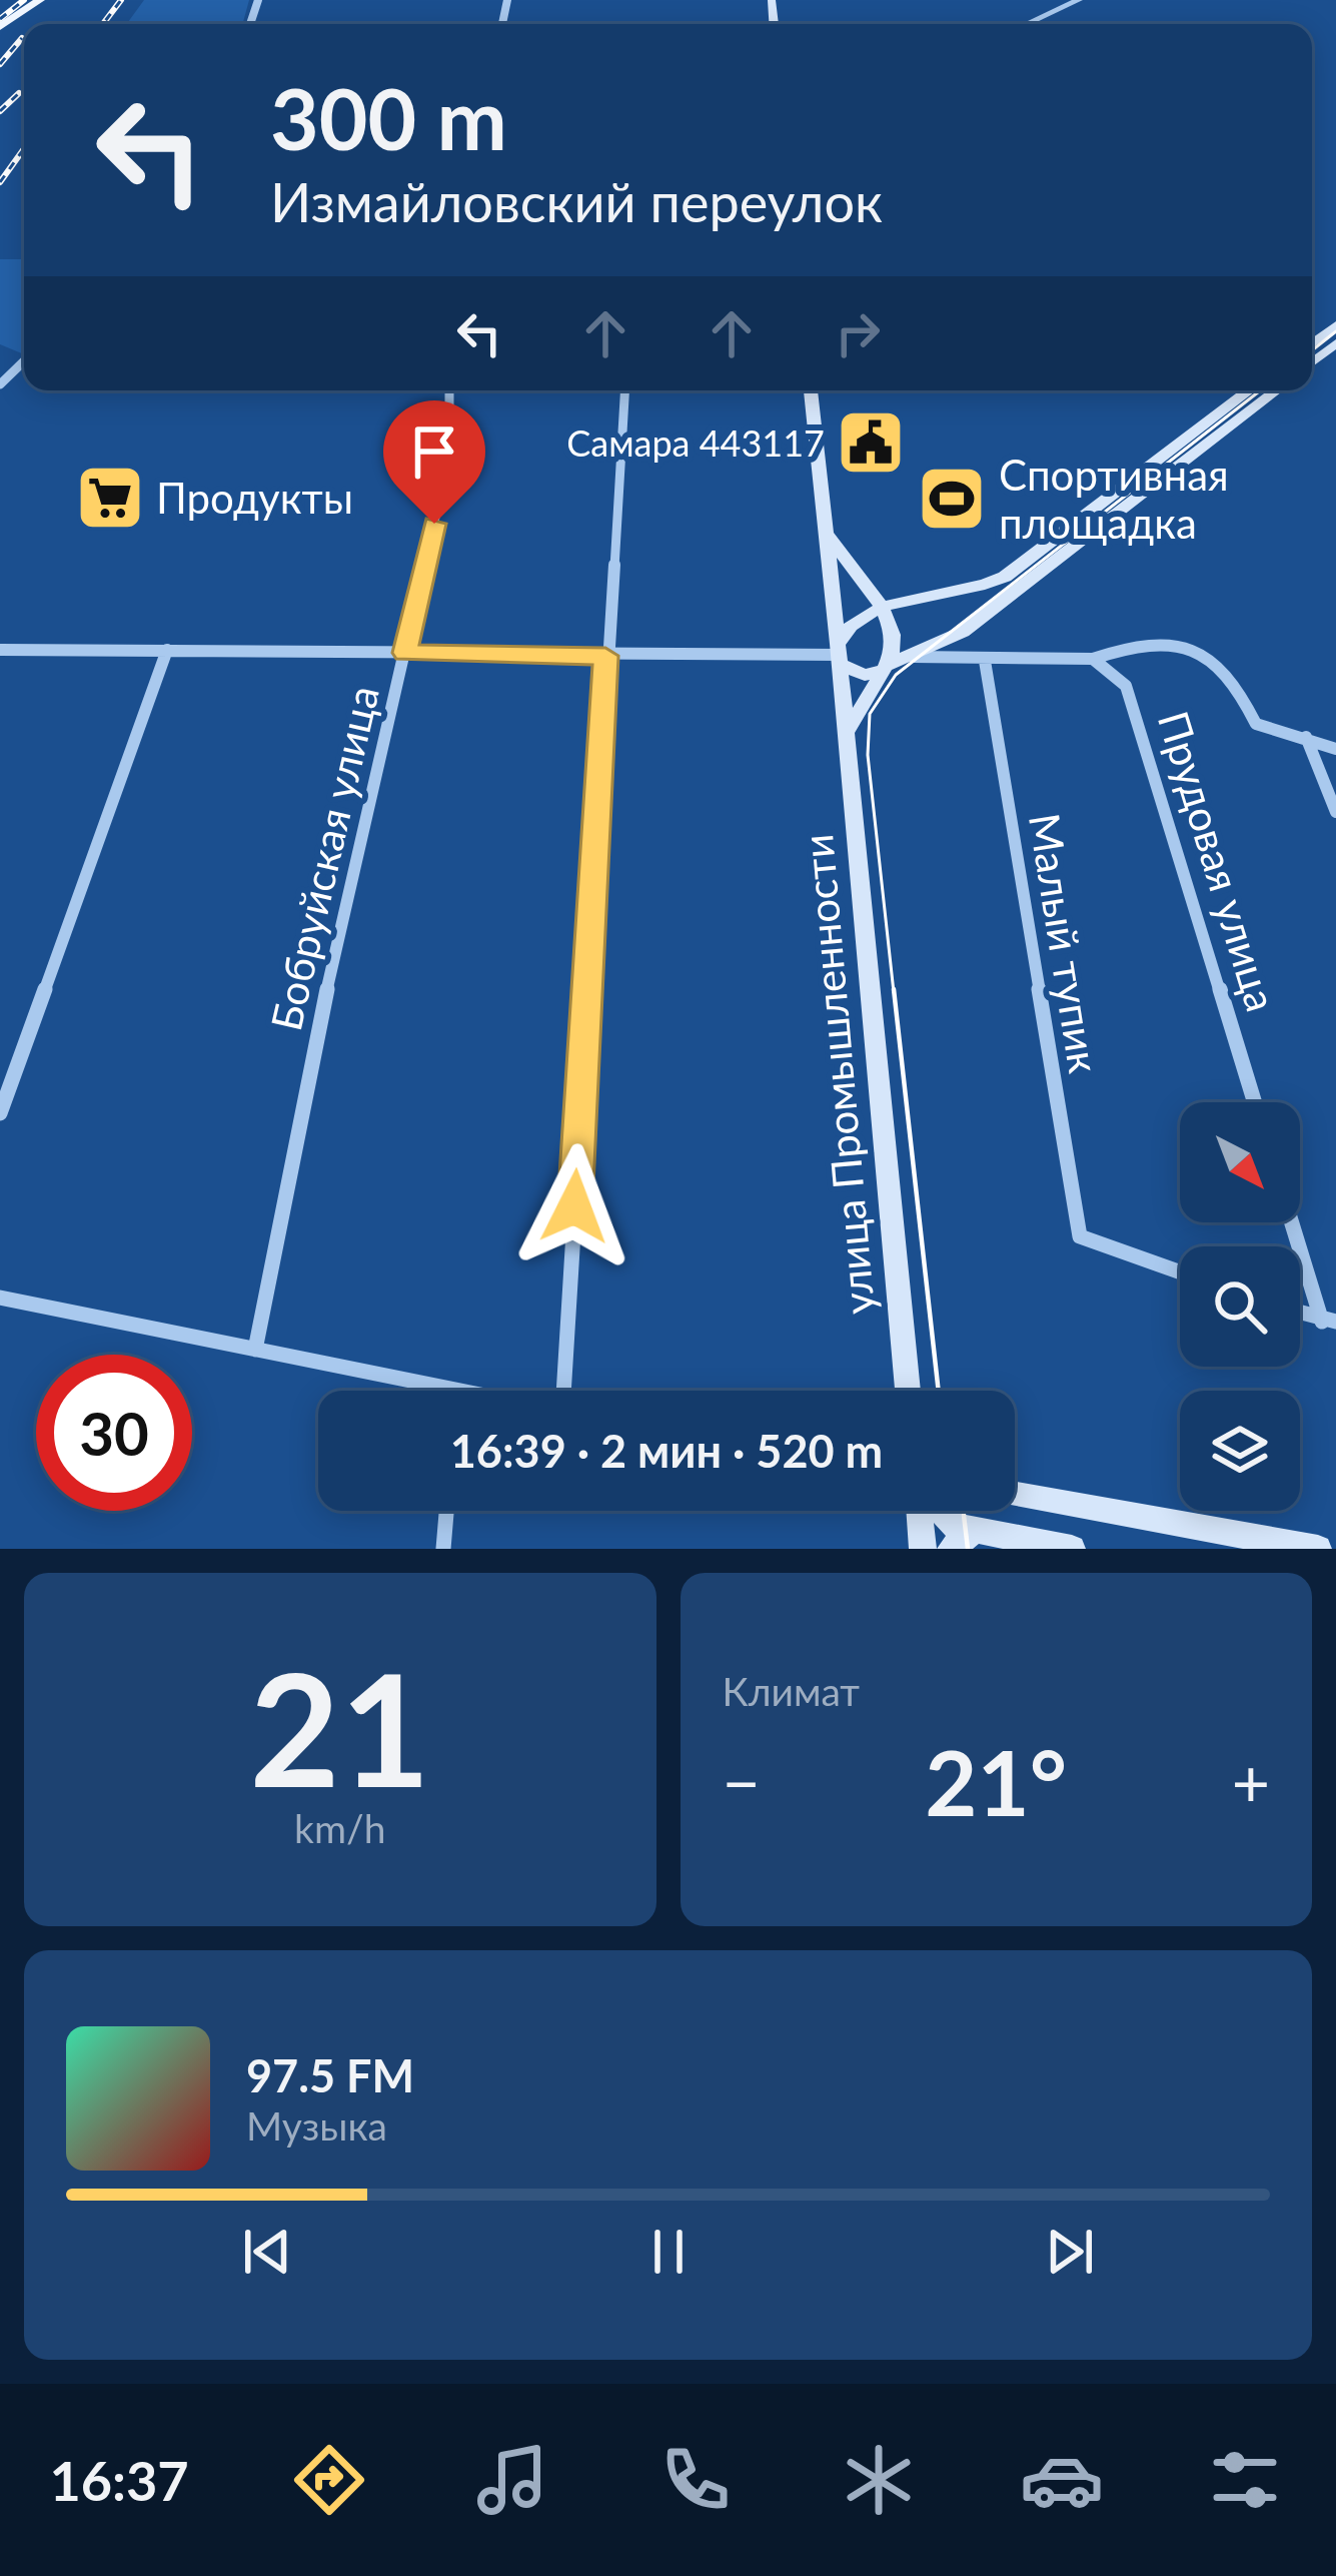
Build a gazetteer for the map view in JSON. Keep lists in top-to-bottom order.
{
  "streets": {
    "main road": ["улица Промышленности"],
    "street": ["Бобруйская улица", "Прудовая улица", "Малый тупик"]
  },
  "places": {
    "public building": ["Самара 443117"],
    "supermarket": ["Продукты"],
    "sports": ["Спортивная площадка"]
  },
  "north": "bottom right",
  "page": {
    "turn": ["300 m", "Измайловский переулок"],
    "limit": "30",
    "trip": "16:39 · 2 мин · 520 m",
    "tile": [
      ["21", "km/h"],
      "Климат"
    ],
    "heat": ["−", "21°", "+"],
    "song": ["97.5 FM", "Музыка"],
    "tabs": "16:37"
  }
}
